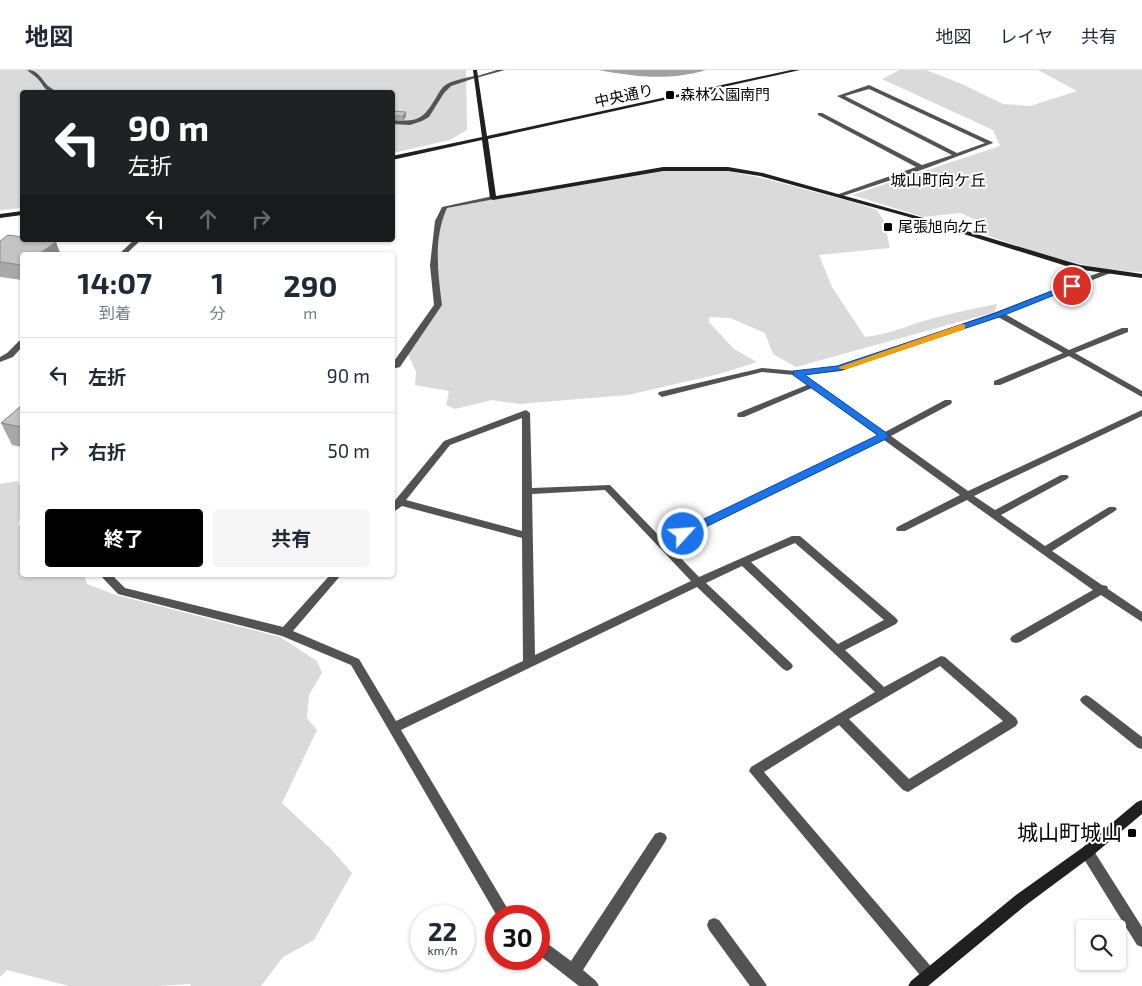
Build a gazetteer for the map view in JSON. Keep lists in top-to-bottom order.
{
  "streets": {
    "street": ["中央通り"]
  },
  "districts": ["城山町向ケ丘"],
  "places": {
    "transit": ["森林公園南門", "尾張旭向ケ丘", "城山町城山"]
  },
  "page": {
    "header": "地図",
    "nav": ["地図", "レイヤ", "共有"],
    "turn": ["90 m", "左折"],
    "eta": [
      "14:07",
      "到着",
      "1",
      "分",
      "290",
      "m"
    ],
    "list": [
      {
        "name": "左折",
        "value": "90 m"
      },
      {
        "name": "右折",
        "value": "50 m"
      }
    ],
    "buttons": ["終了", "共有"],
    "speed": "22 km/h",
    "limit": "30"
  }
}
